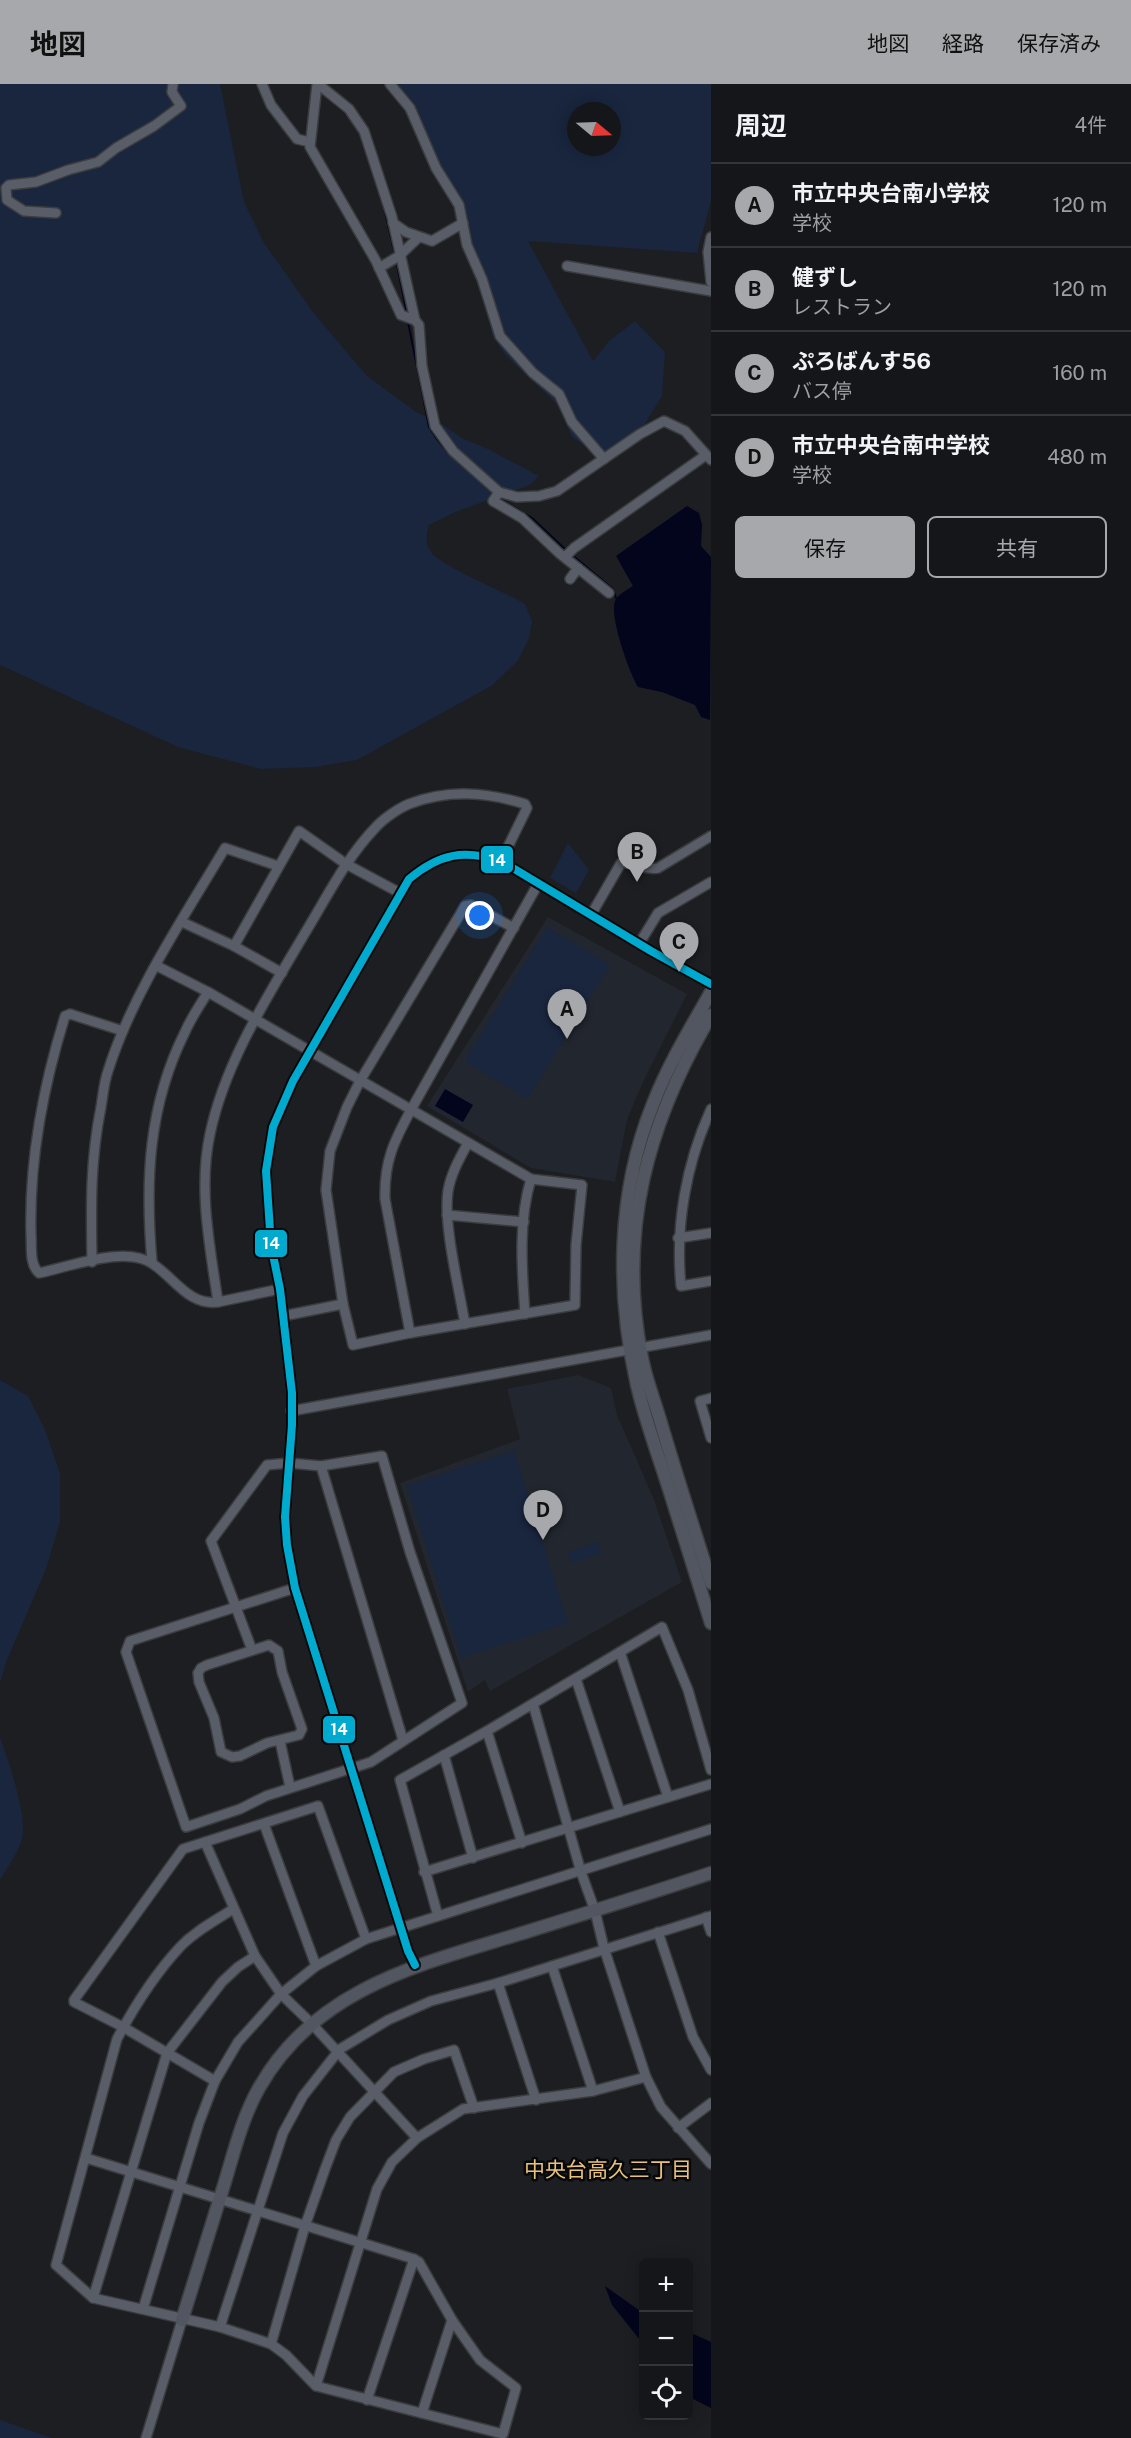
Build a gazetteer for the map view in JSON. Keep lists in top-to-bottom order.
{
  "districts": ["中央台高久三丁目"],
  "lines": ["transit line 14"],
  "north": "right",
  "page": {
    "header": "地図",
    "nav": ["地図", "経路", "保存済み"],
    "heading": ["周辺", "4件"],
    "list": [
      {
        "mark": "A",
        "name": "市立中央台南小学校",
        "note": "学校",
        "value": "120 m"
      },
      {
        "mark": "B",
        "name": "健ずし",
        "note": "レストラン",
        "value": "120 m"
      },
      {
        "mark": "C",
        "name": "ぷろばんす56",
        "note": "バス停",
        "value": "160 m"
      },
      {
        "mark": "D",
        "name": "市立中央台南中学校",
        "note": "学校",
        "value": "480 m"
      }
    ],
    "buttons": ["保存", "共有"],
    "pins": [
      "B",
      "C",
      "A",
      "D"
    ],
    "map_buttons": ["+", "−"]
  }
}
